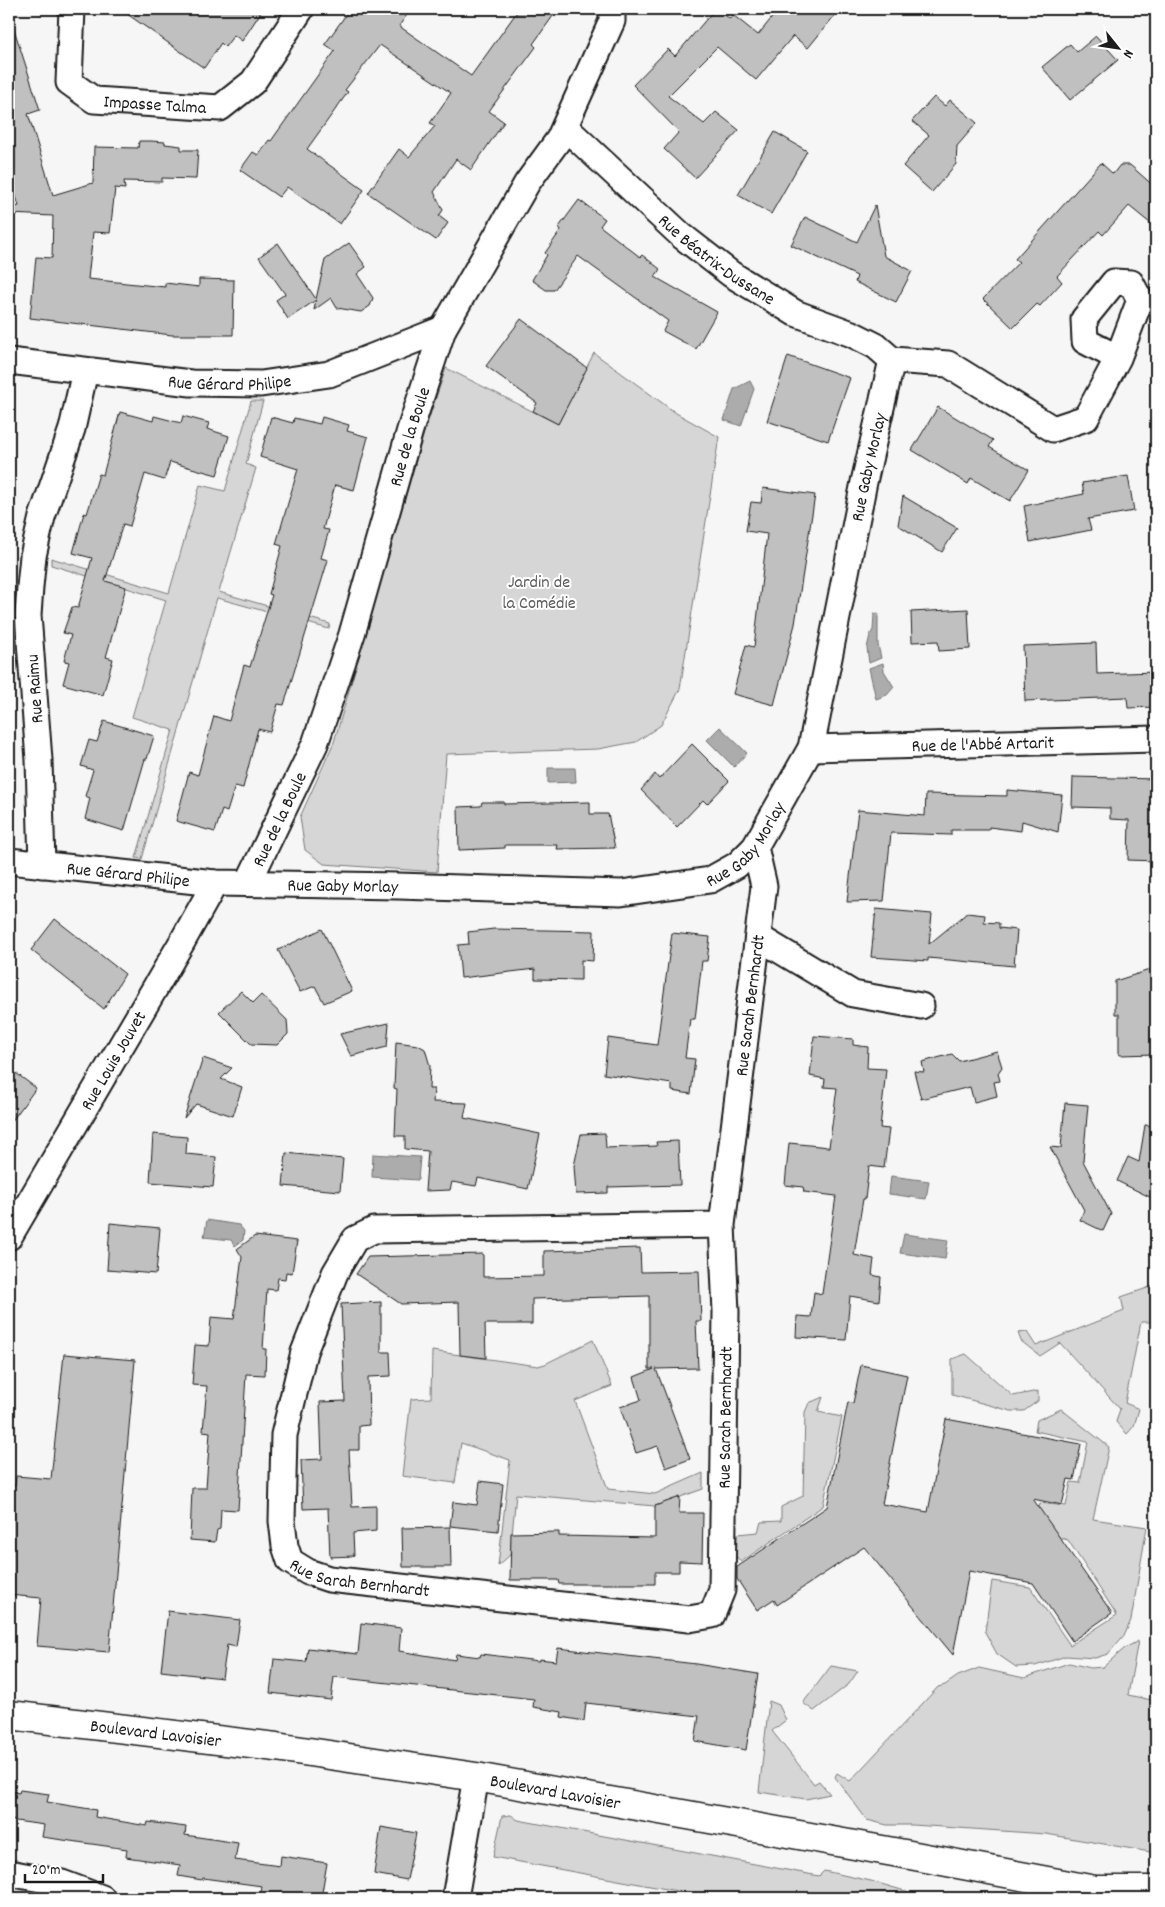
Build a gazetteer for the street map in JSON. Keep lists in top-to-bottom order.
{
  "streets": {
    "main road": ["Boulevard Lavoisier"],
    "street": [
      "Impasse Talma",
      "Rue Béatrix-Dussane",
      "Rue Gérard Philipe",
      "Rue de la Boule",
      "Rue Gaby Morlay",
      "Rue Raimu",
      "Rue de l'Abbé Artarit",
      "Rue Sarah Bernhardt",
      "Rue Louis Jouvet"
    ]
  },
  "crossings": [
    ["Rue Béatrix-Dussane", "Rue de la Boule"],
    ["Rue Béatrix-Dussane", "Rue Gaby Morlay"],
    ["Rue Gérard Philipe", "Rue de la Boule"],
    ["Rue Gérard Philipe", "Rue Gaby Morlay"],
    ["Rue Gérard Philipe", "Rue Raimu"],
    ["Rue Gérard Philipe", "Rue Louis Jouvet"],
    ["Rue de la Boule", "Rue Gaby Morlay"],
    ["Rue Gaby Morlay", "Rue de l'Abbé Artarit"],
    ["Rue Gaby Morlay", "Rue Sarah Bernhardt"]
  ],
  "parks": ["Jardin de la Comédie"],
  "scale_bar": "20 m",
  "north": "bottom right"
}
